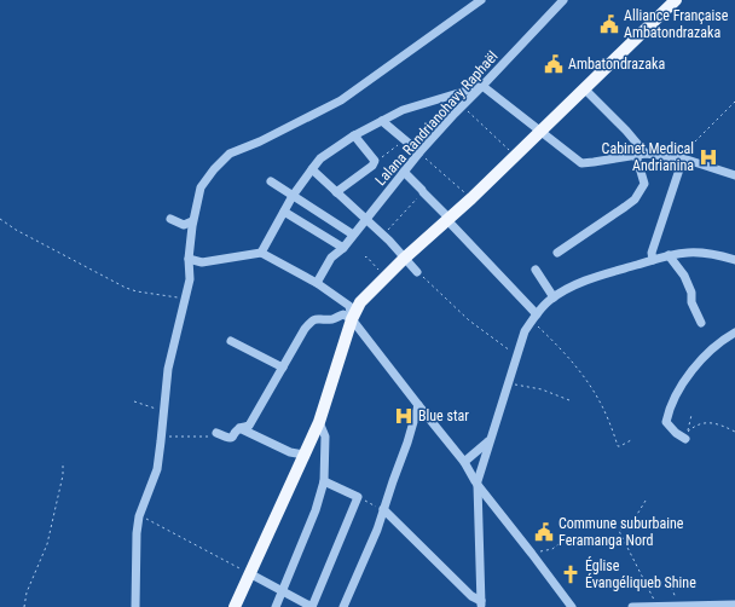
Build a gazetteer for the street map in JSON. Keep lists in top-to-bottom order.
{
  "streets": {
    "street": ["Lalana Randrianohavy Raphaël"]
  },
  "places": {
    "public building": ["Alliance Française Ambatondrazaka", "Ambatondrazaka", "Commune suburbaine Feramanga Nord"],
    "hospital": ["Cabinet Medical Andrianina", "Blue star"],
    "church": ["Église Évangéliqueb Shine"]
  }
}
